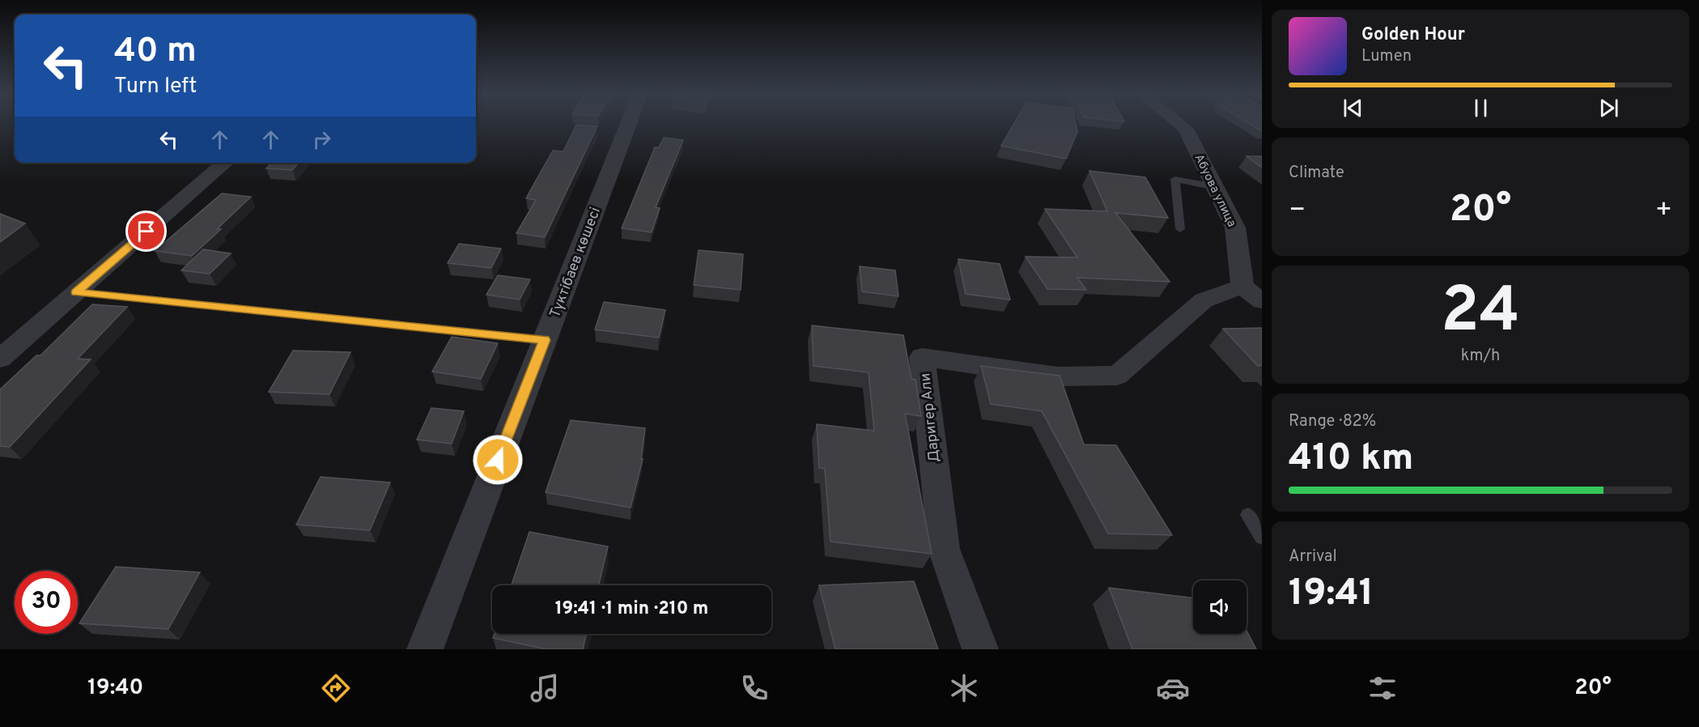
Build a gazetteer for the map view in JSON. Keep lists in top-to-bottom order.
{
  "streets": {
    "street": ["Абуова улица", "Түктібаев көшесі", "Даригер Али"]
  },
  "crossings": [
    ["Абуова улица", "Даригер Али"]
  ],
  "page": {
    "turn": ["40 m", "Turn left"],
    "song": ["Golden Hour", "Lumen"],
    "tile": [
      "Climate",
      ["24", "km/h"],
      ["Range · 82%", "410 km"],
      ["Arrival", "19:41"]
    ],
    "heat": ["−", "20°", "+"],
    "limit": "30",
    "trip": "19:41 · 1 min · 210 m",
    "tabs": ["19:40", "20°"]
  }
}
